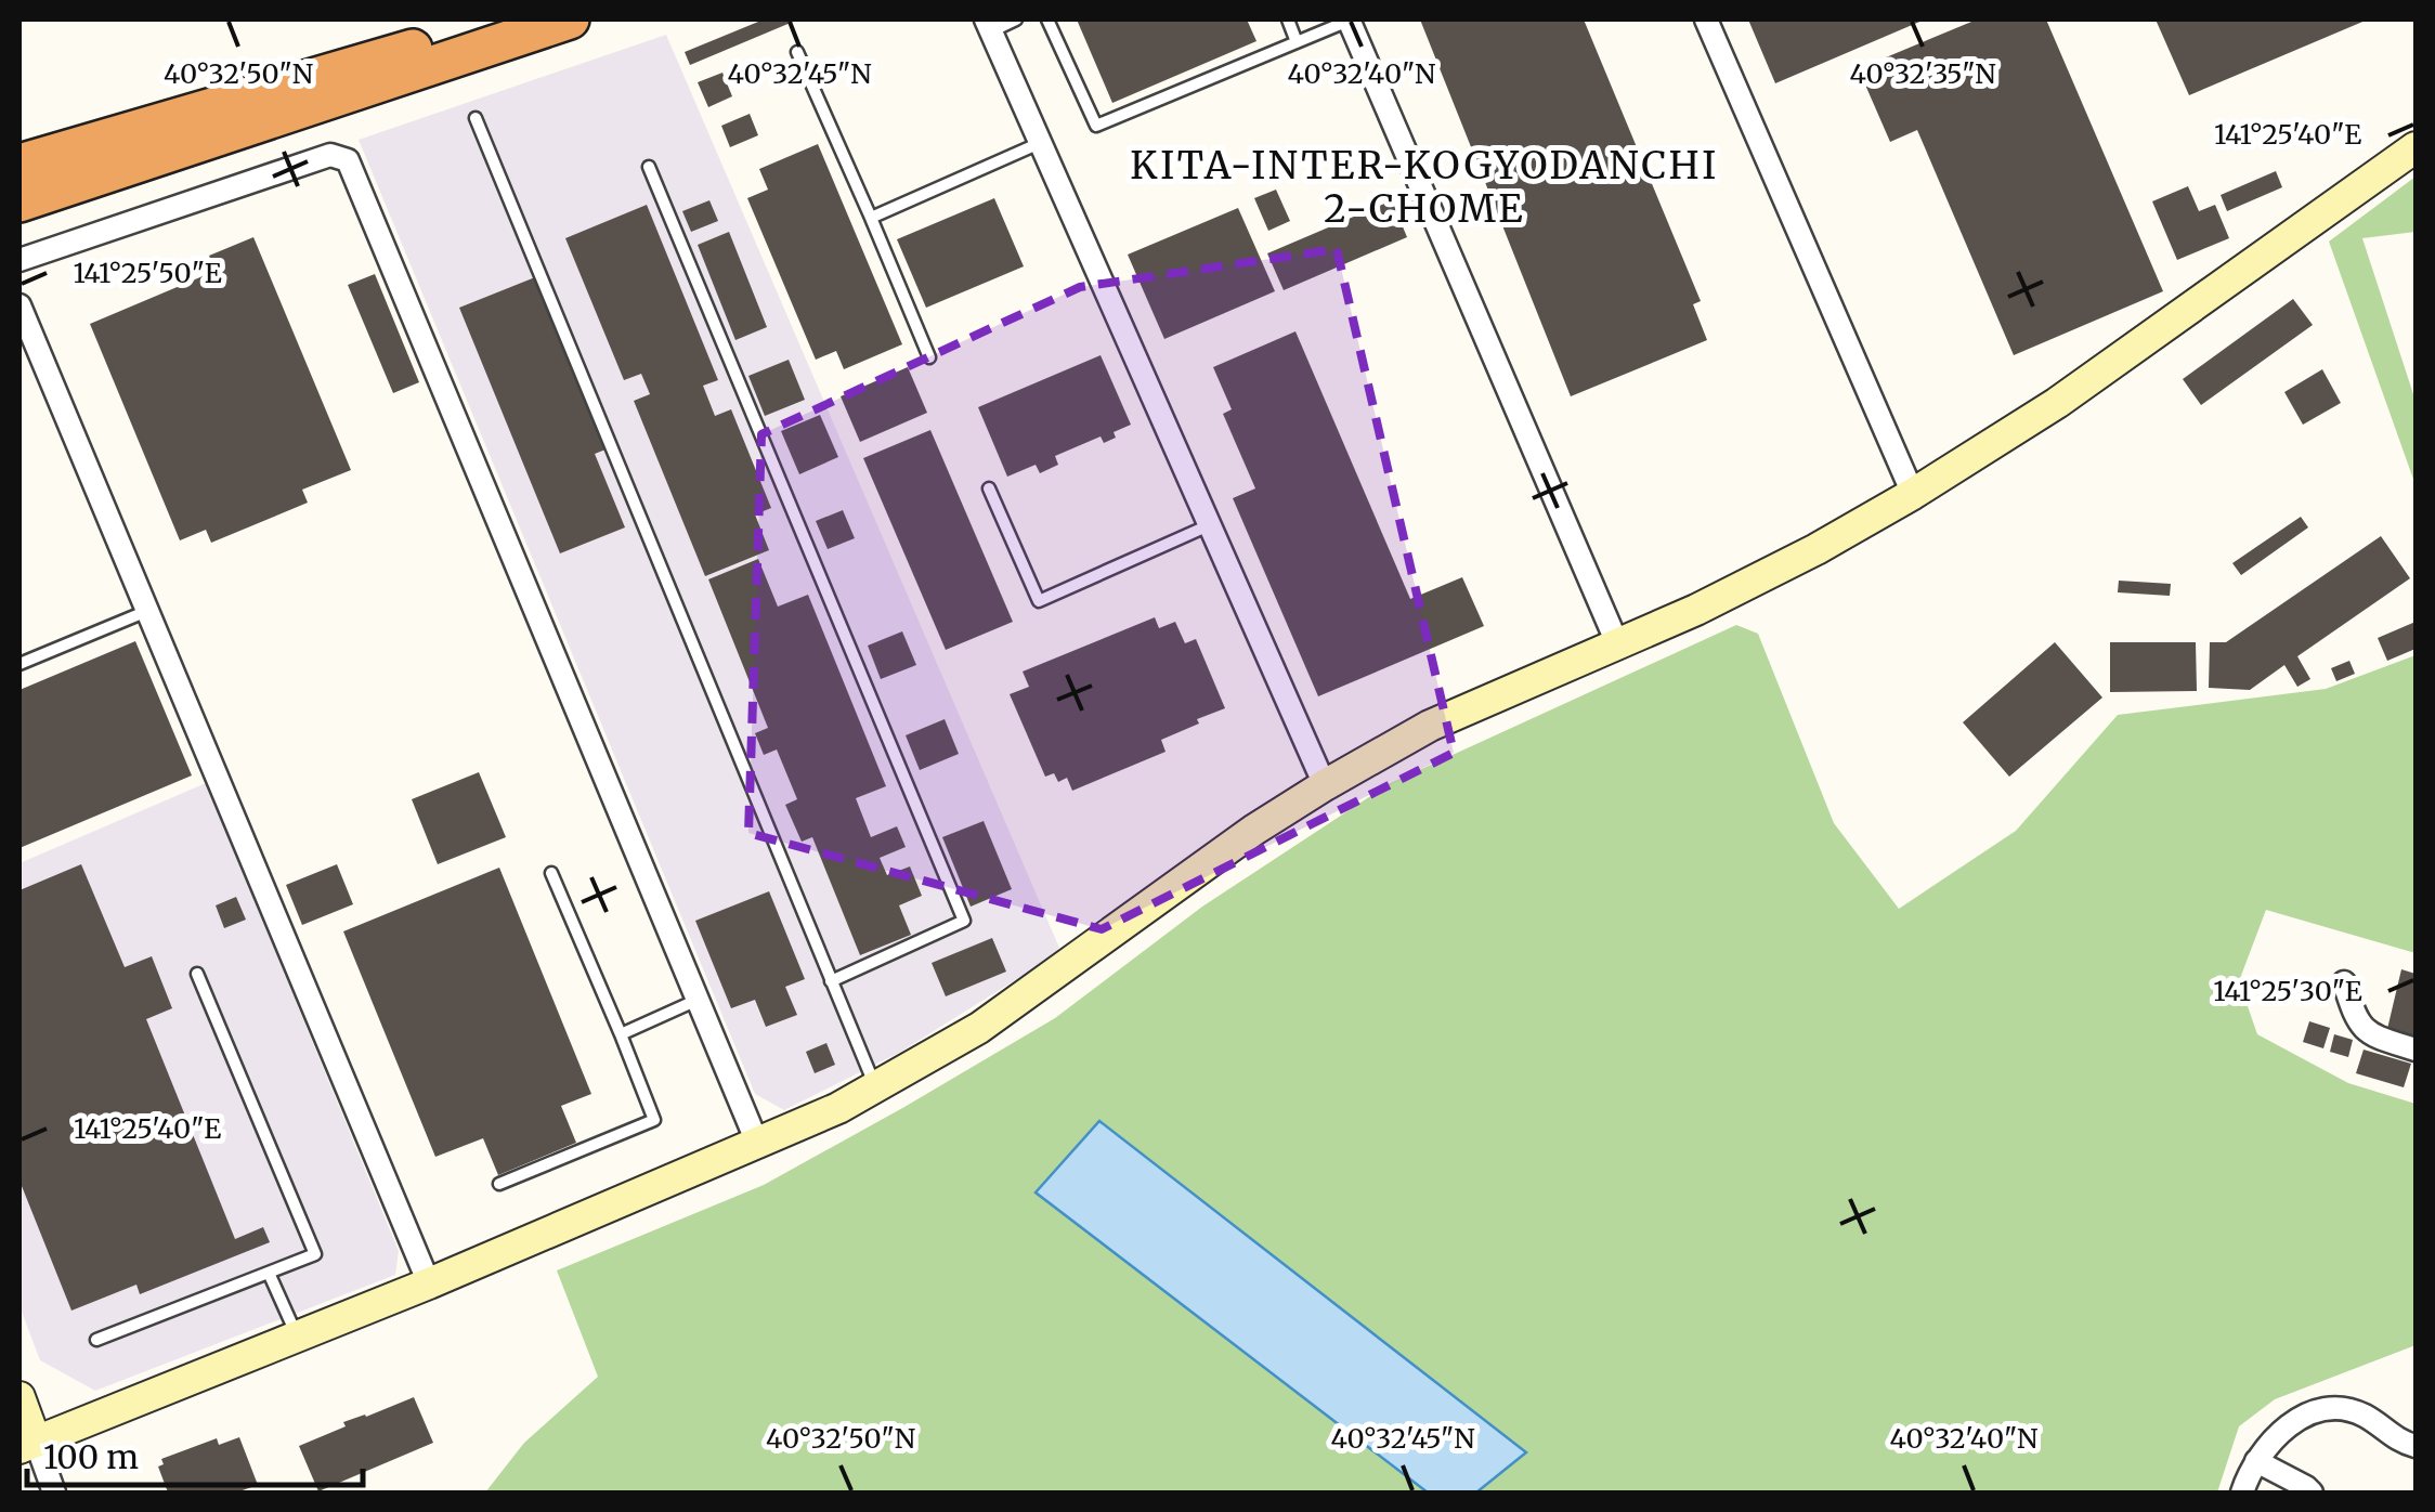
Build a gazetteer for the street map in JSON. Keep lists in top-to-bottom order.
{
  "districts": ["KITA-INTER-KOGYODANCHI 2-CHOME"],
  "scale_bar": "100 m",
  "coordinates": [
    "40°32'50\"N",
    "40°32'45\"N",
    "40°32'40\"N",
    "40°32'35\"N",
    "141°25'40\"E",
    "141°25'50\"E",
    "141°25'30\"E"
  ]
}
